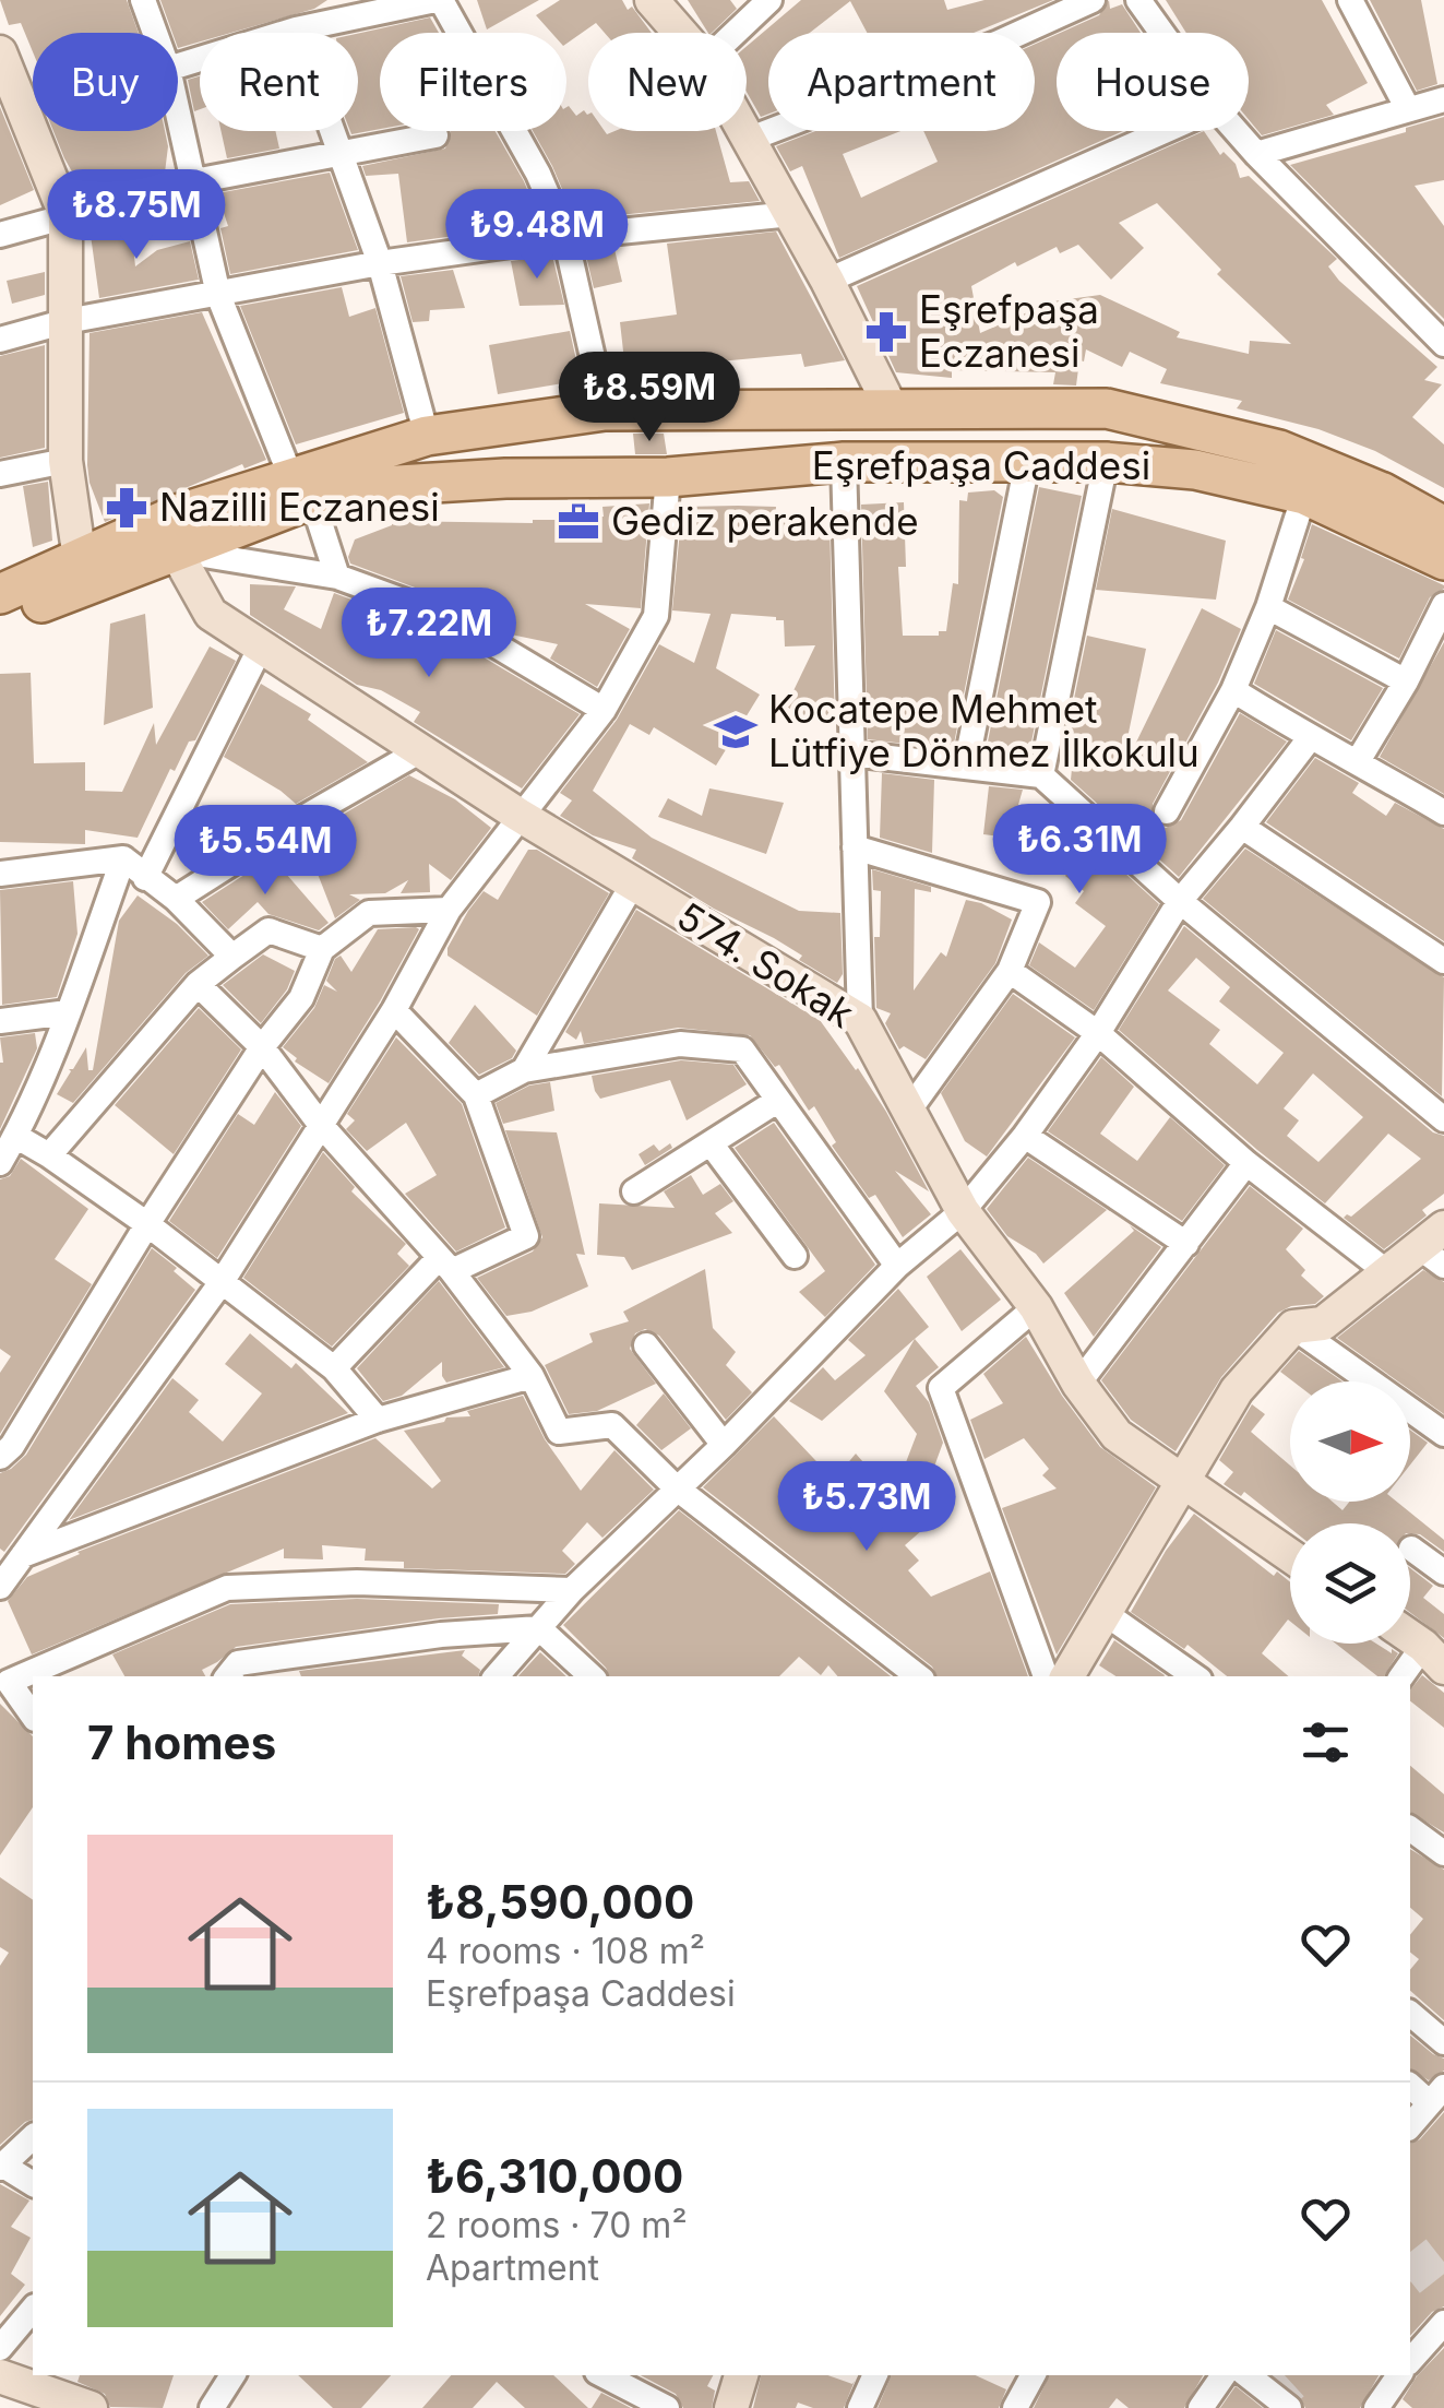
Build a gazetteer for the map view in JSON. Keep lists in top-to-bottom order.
{
  "streets": {
    "main road": ["Eşrefpaşa Caddesi"],
    "street": ["574. Sokak"]
  },
  "crossings": [
    ["Eşrefpaşa Caddesi", "574. Sokak"]
  ],
  "places": {
    "pharmacy": ["Eşrefpaşa Eczanesi", "Nazilli Eczanesi"],
    "office": ["Gediz perakende"],
    "school or university": ["Kocatepe Mehmet Lütfiye Dönmez İlkokulu"]
  },
  "north": "right",
  "page": {
    "chip": [
      "Buy",
      "Rent",
      "Filters",
      "New",
      "Apartment",
      "House"
    ],
    "price": [
      "₺8.75M",
      "₺9.48M",
      "₺8.59M",
      "₺7.22M",
      "₺6.31M",
      "₺5.54M",
      "₺5.73M"
    ],
    "heading": "7 homes",
    "list": [
      {
        "name": "₺8,590,000",
        "note": "4 rooms · 108 m² · Eşrefpaşa Caddesi"
      },
      {
        "name": "₺6,310,000",
        "note": "2 rooms · 70 m² · Apartment"
      }
    ]
  }
}
